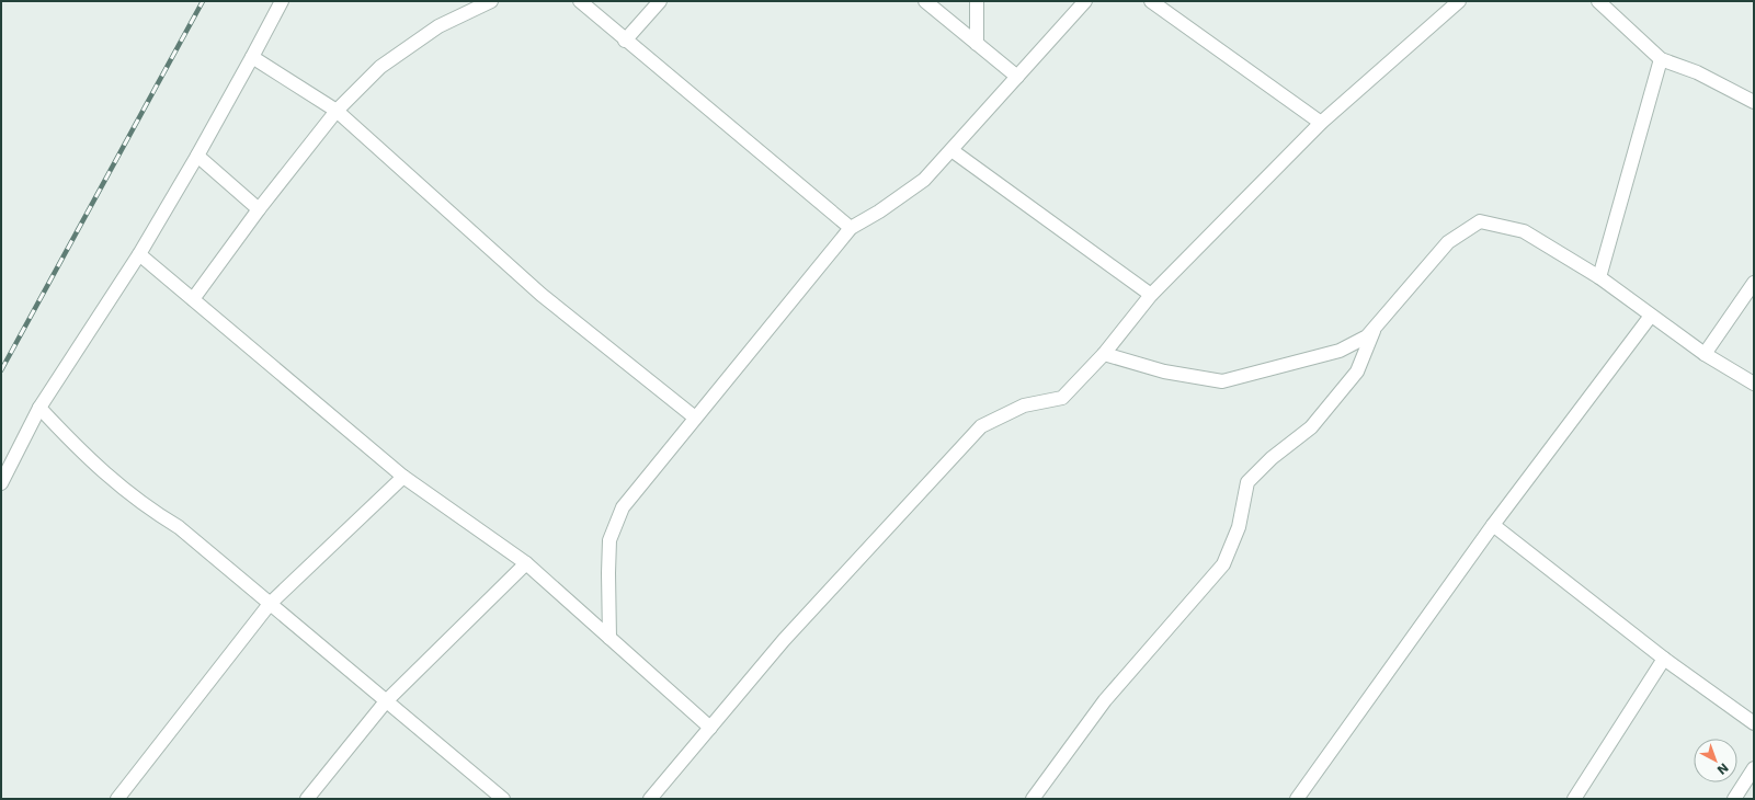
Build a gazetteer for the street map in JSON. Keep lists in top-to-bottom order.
{
  "north": "bottom right"
}
